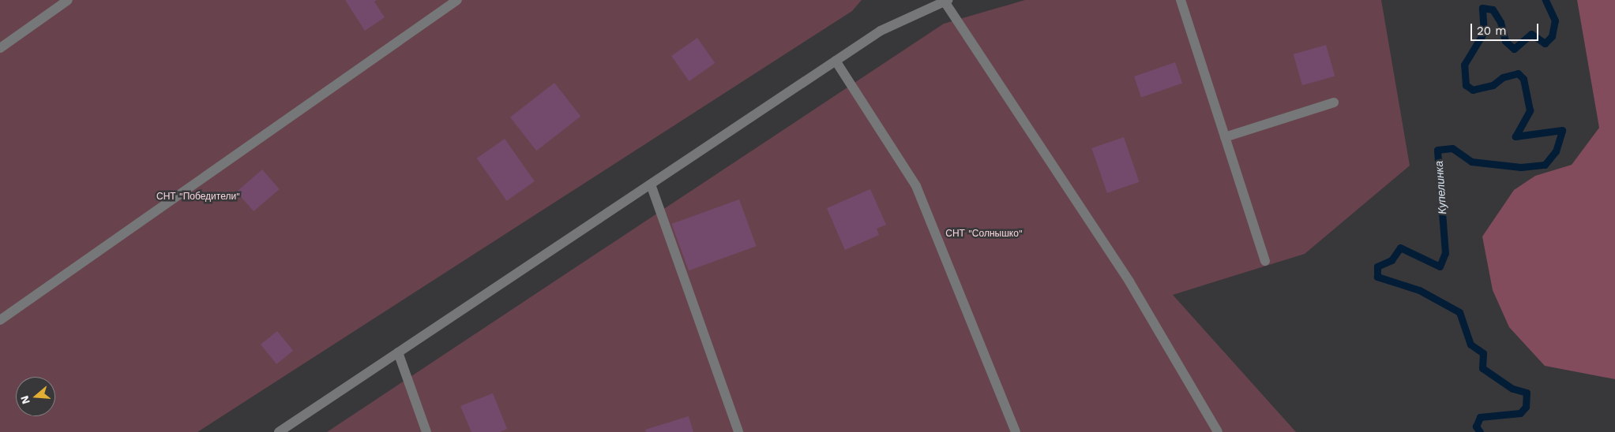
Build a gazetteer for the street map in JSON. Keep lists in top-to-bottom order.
{
  "water": ["Купелинка"],
  "parks": ["СНТ \"Победители\"", "СНТ \"Солнышко\""],
  "scale_bar": "20 m",
  "north": "left"
}
